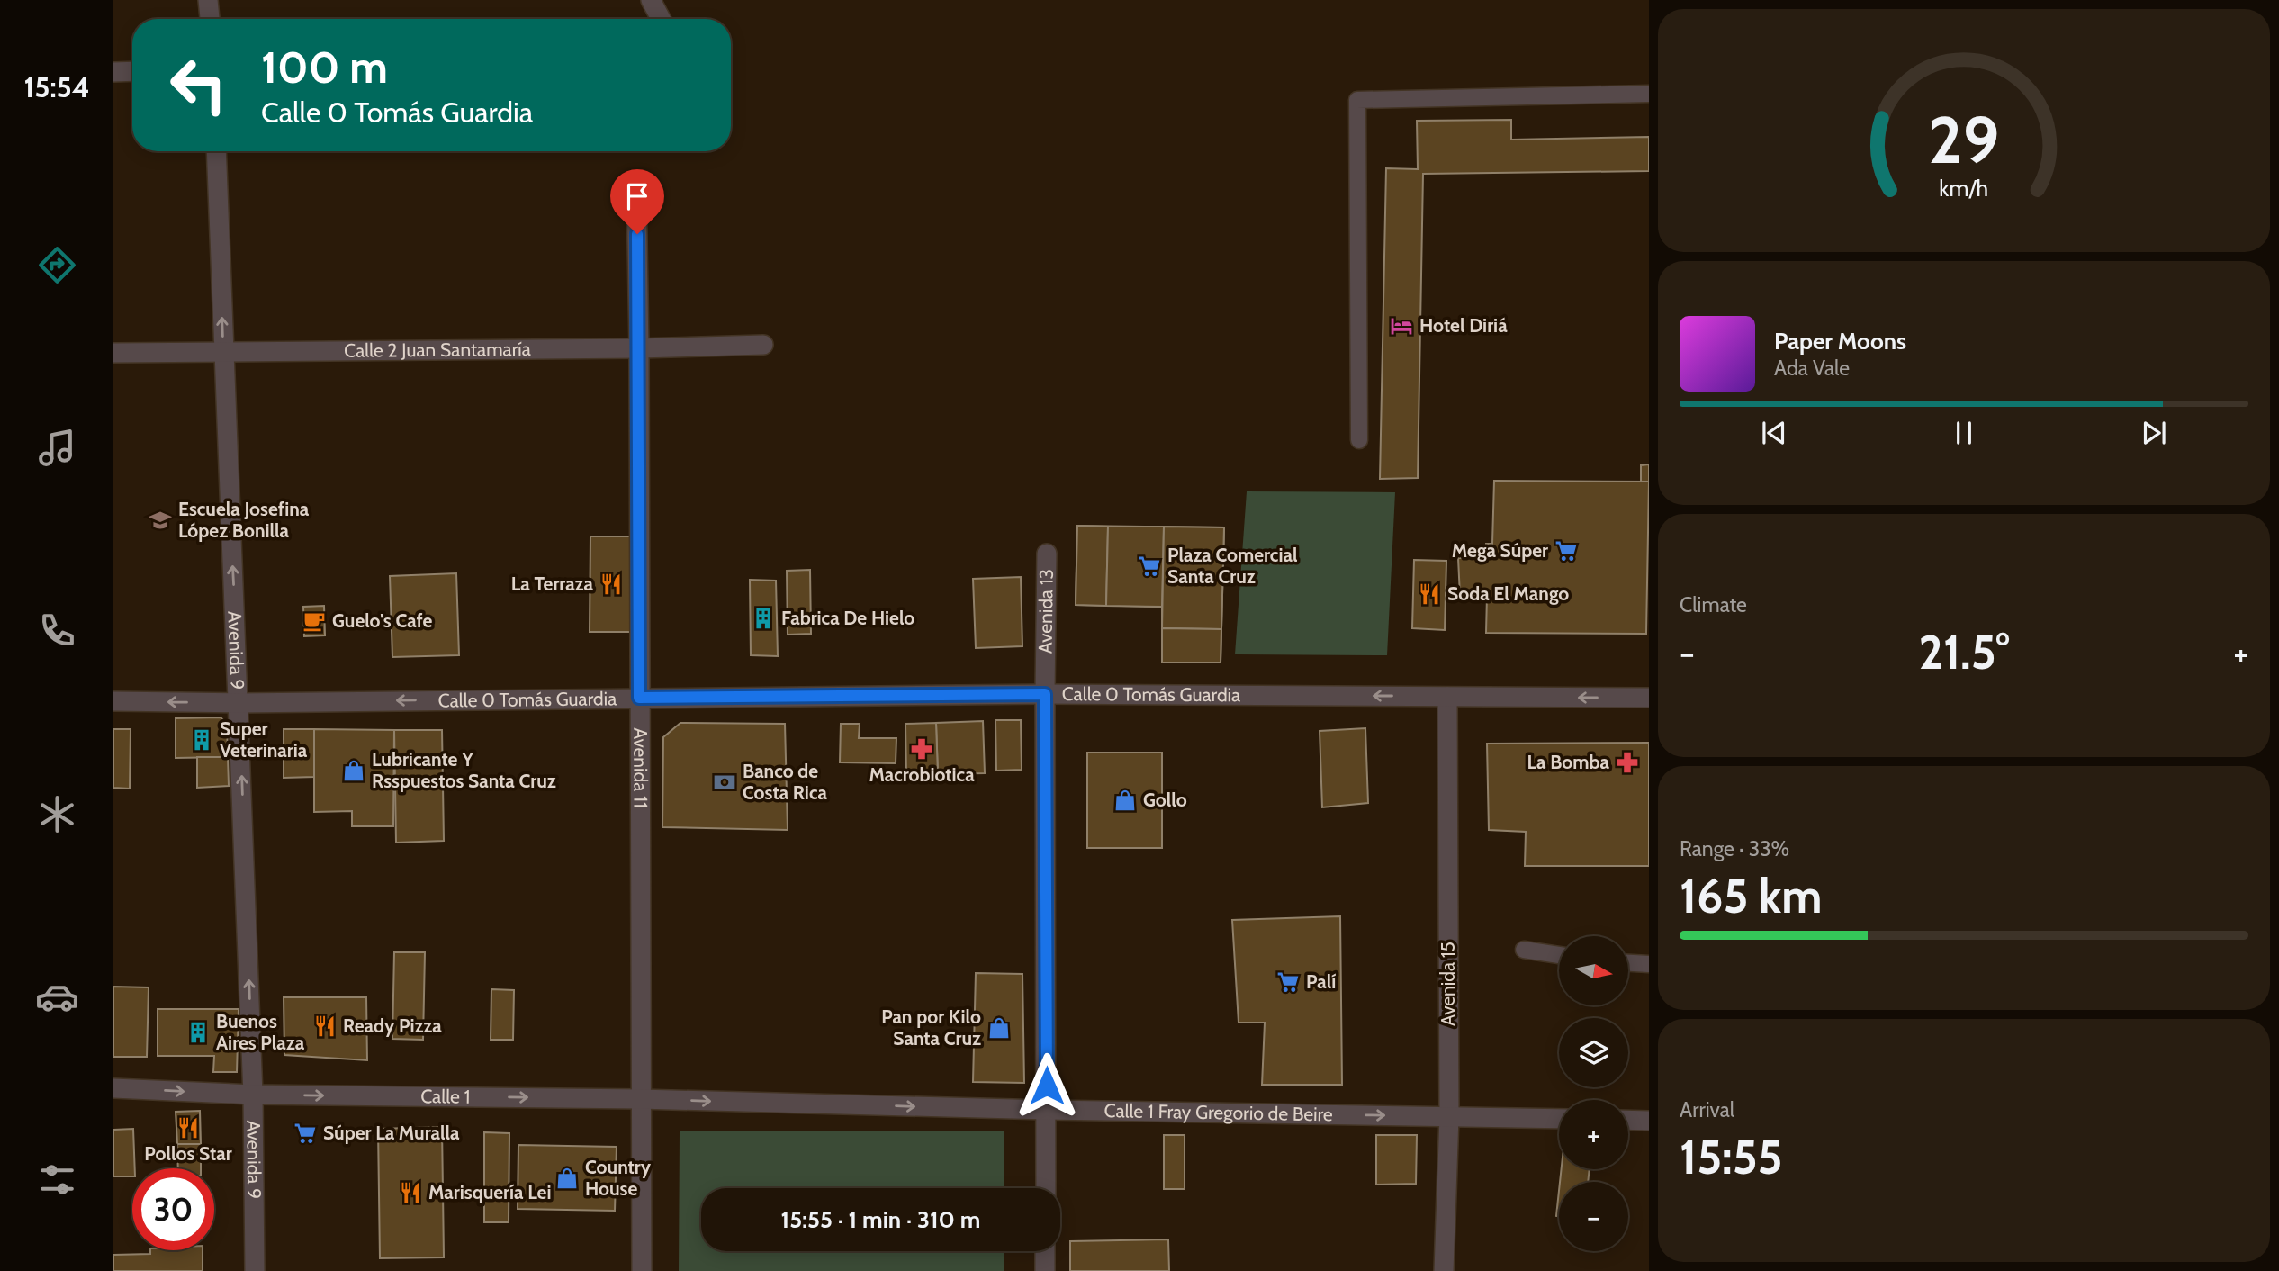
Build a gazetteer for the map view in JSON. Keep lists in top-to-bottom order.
{
  "streets": {
    "street": [
      "Calle 2 Juan Santamaría",
      "Avenida 13",
      "Avenida 9",
      "Calle 0 Tomás Guardia",
      "Avenida 11",
      "Avenida 15",
      "Calle 1",
      "Calle 1 Fray Gregorio de Beire"
    ]
  },
  "crossings": [
    ["Calle 2 Juan Santamaría", "Avenida 9"],
    ["Calle 2 Juan Santamaría", "Avenida 11"],
    ["Avenida 13", "Calle 0 Tomás Guardia"],
    ["Avenida 13", "Calle 1 Fray Gregorio de Beire"],
    ["Avenida 9", "Calle 0 Tomás Guardia"],
    ["Avenida 9", "Calle 1"],
    ["Calle 0 Tomás Guardia", "Avenida 11"],
    ["Calle 0 Tomás Guardia", "Avenida 15"],
    ["Avenida 11", "Calle 1"],
    ["Avenida 11", "Calle 1 Fray Gregorio de Beire"],
    ["Avenida 15", "Calle 1 Fray Gregorio de Beire"],
    ["Calle 1", "Calle 1 Fray Gregorio de Beire"]
  ],
  "one_way": [
    "Avenida 9",
    "Calle 0 Tomás Guardia",
    "Calle 1",
    "Calle 1 Fray Gregorio de Beire"
  ],
  "places": {
    "hotel": ["Hotel Diriá"],
    "school or university": ["Escuela Josefina López Bonilla"],
    "supermarket": [
      "Mega Súper",
      "Plaza Comercial Santa Cruz",
      "Palí",
      "Súper La Muralla"
    ],
    "restaurant": [
      "La Terraza",
      "Soda El Mango",
      "Ready Pizza",
      "Pollos Star",
      "Marisquería Lei"
    ],
    "building": ["Fabrica De Hielo", "Super Veterinaria", "Buenos Aires Plaza"],
    "cafe": ["Guelo's Cafe"],
    "pharmacy": ["Macrobiotica", "La Bomba"],
    "shop": [
      "Lubricante Y Rsspuestos Santa Cruz",
      "Gollo",
      "Pan por Kilo Santa Cruz",
      "Country House"
    ],
    "bank": ["Banco de Costa Rica"]
  },
  "north": "right",
  "page": {
    "tabs": "15:54",
    "turn": ["100 m", "Calle 0 Tomás Guardia"],
    "song": ["Paper Moons", "Ada Vale"],
    "tile": [
      "Climate",
      ["Range · 33%", "165 km"],
      ["Arrival", "15:55"]
    ],
    "heat": ["−", "21.5°", "+"],
    "map_buttons": ["+", "−"],
    "limit": "30",
    "trip": "15:55 · 1 min · 310 m",
    "gauge": ["29", "km/h"]
  }
}
